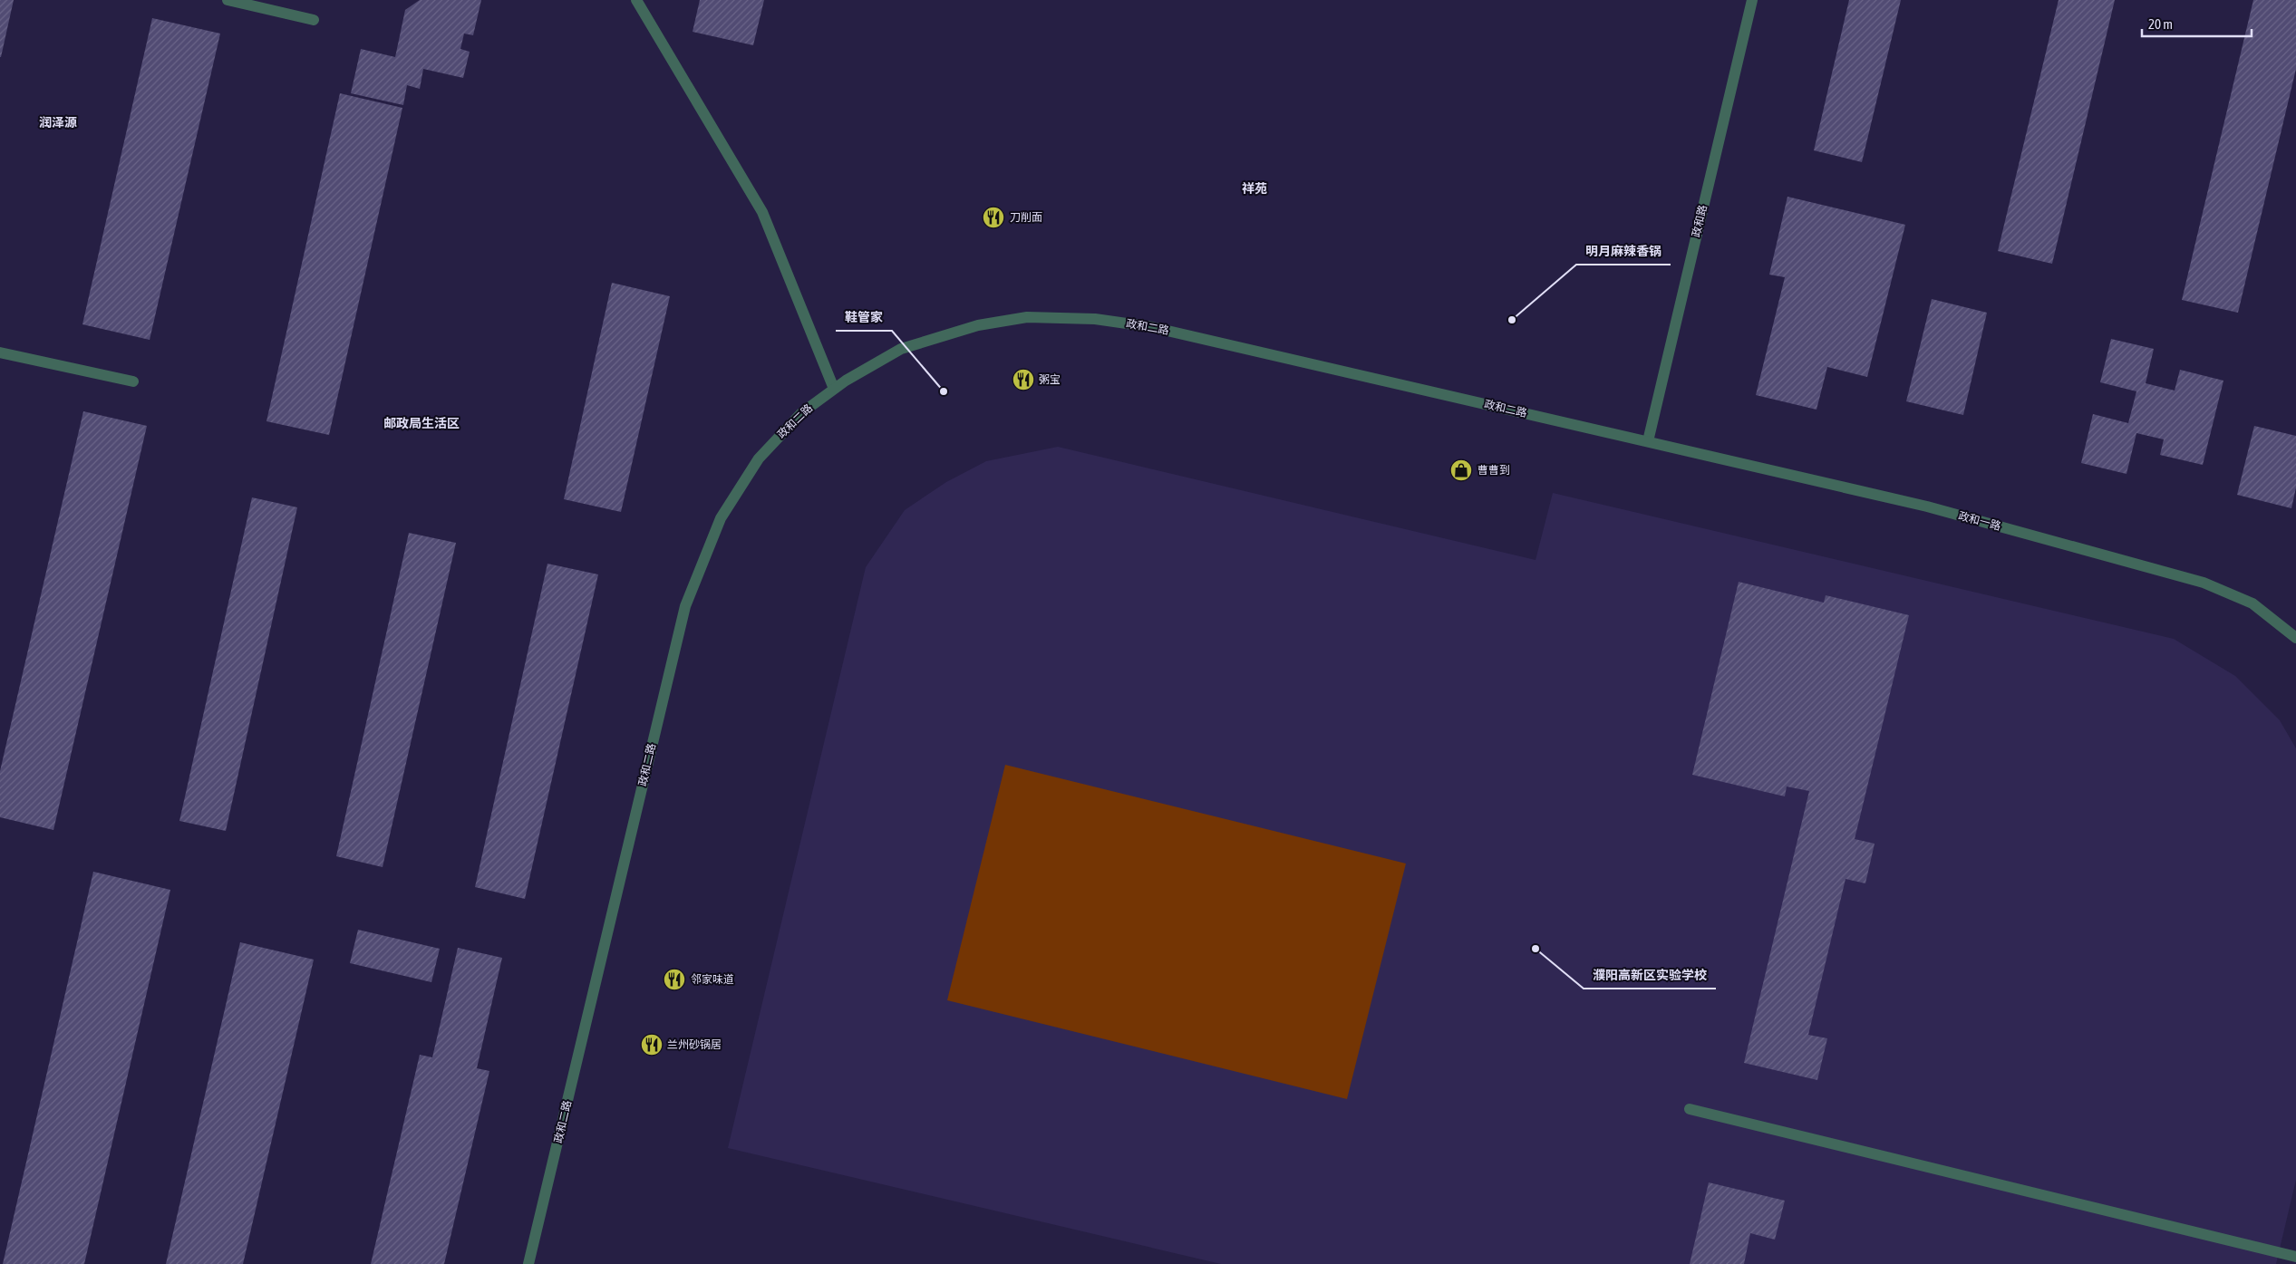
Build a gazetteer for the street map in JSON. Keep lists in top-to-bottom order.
{
  "streets": {
    "street": ["政和路", "政和二路", "政和一路"]
  },
  "crossings": [
    ["政和路", "政和二路"],
    ["政和路", "政和一路"],
    ["政和二路", "政和一路"]
  ],
  "districts": ["润泽源", "祥苑", "邮政局生活区"],
  "places": {
    "restaurant": [
      "刀削面",
      "粥宝",
      "邻家味道",
      "兰州砂锅居"
    ],
    "other": ["明月麻辣香锅", "鞋管家", "濮阳高新区实验学校"],
    "shop": ["曹曹到"]
  },
  "scale_bar": "20 m"
}
